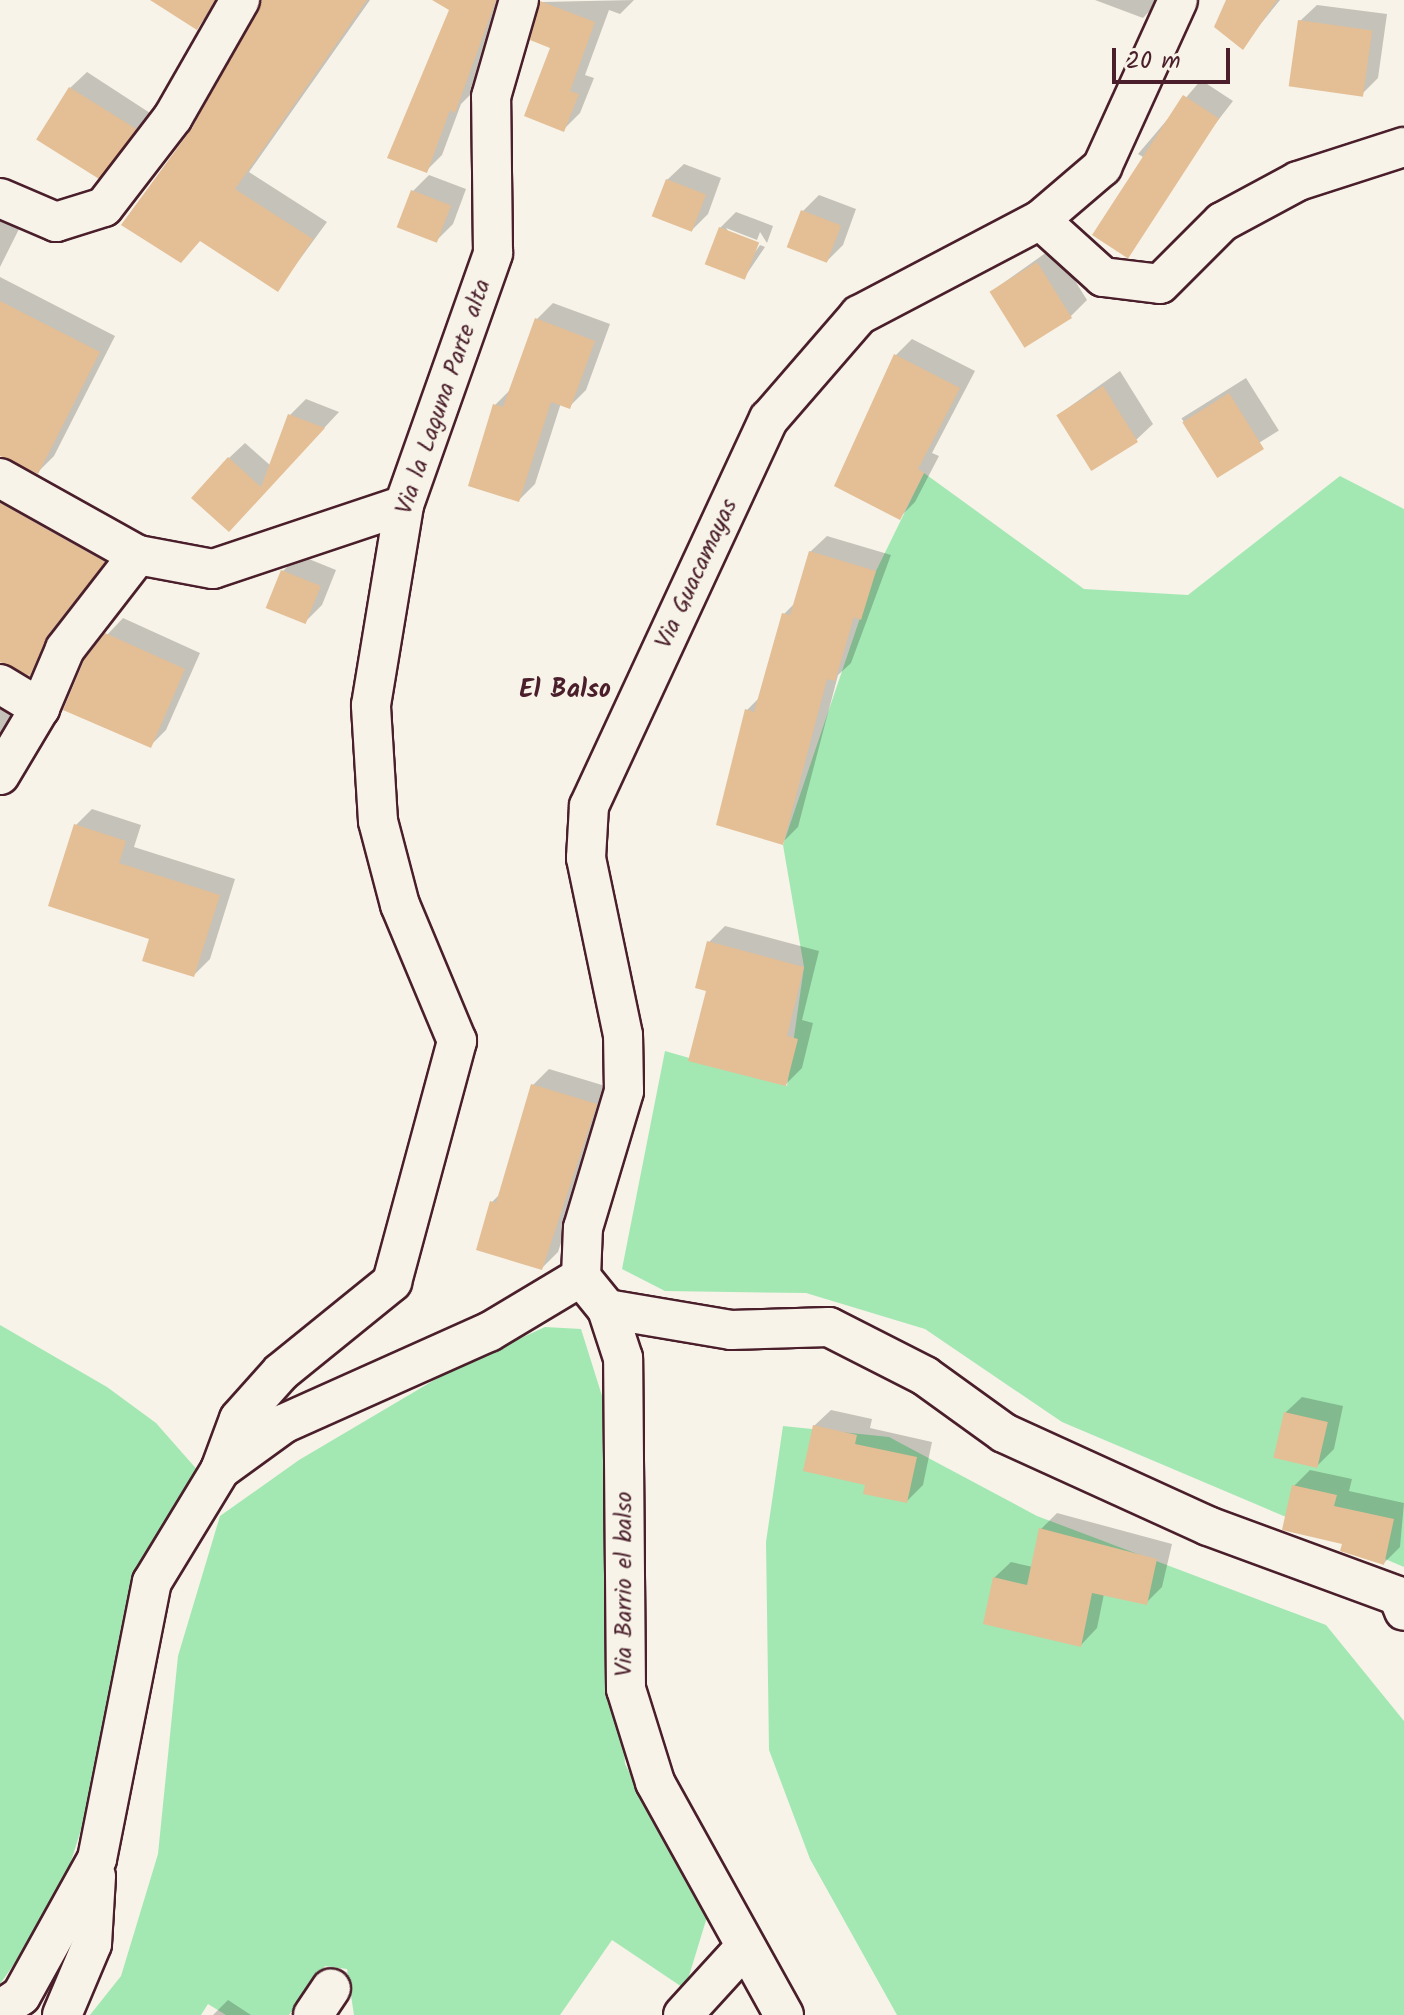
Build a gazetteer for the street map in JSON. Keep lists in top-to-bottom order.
{
  "streets": {
    "street": ["Via la Laguna Parte alta", "Via Guacamayas", "Via Barrio el balso"]
  },
  "districts": ["El Balso"],
  "scale_bar": "20 m"
}
